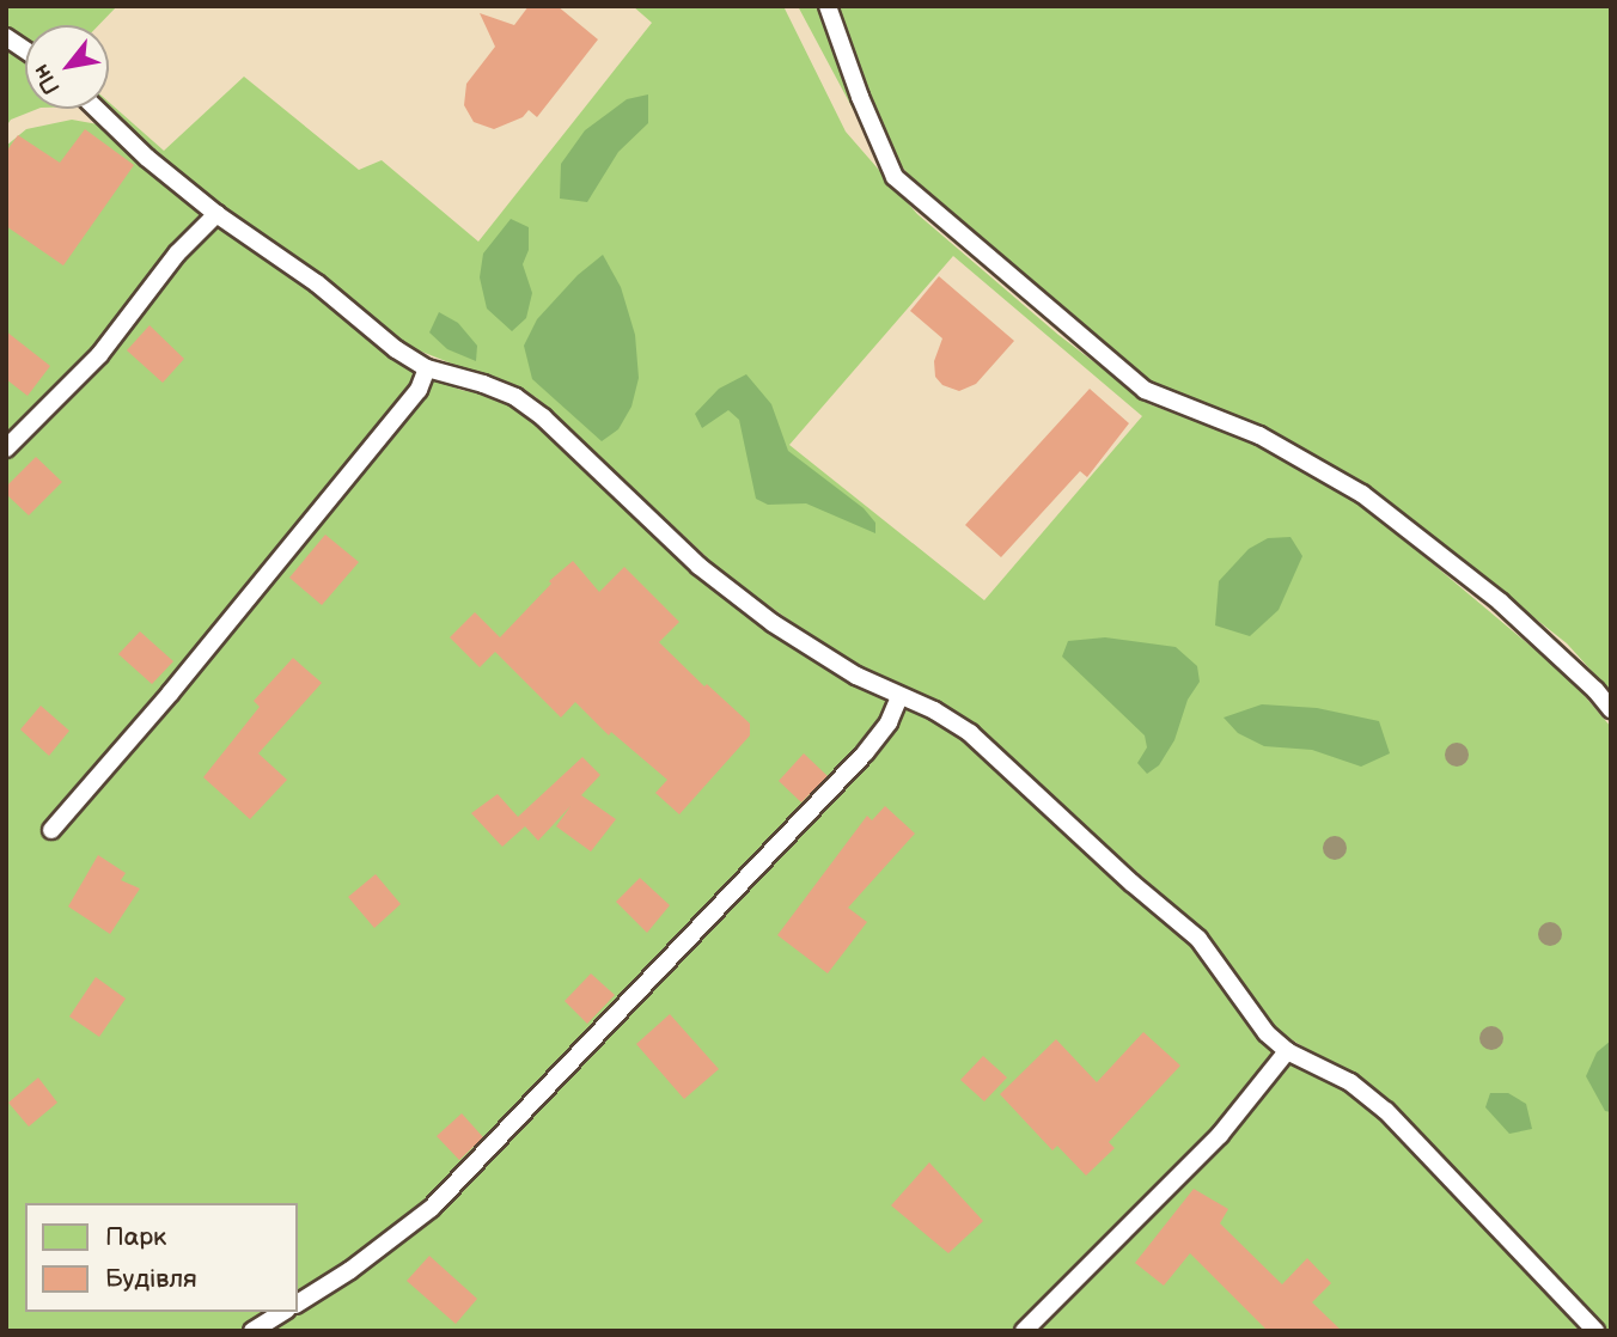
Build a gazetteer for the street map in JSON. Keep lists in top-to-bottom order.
{
  "legend": ["Парк", "Будівля"],
  "north": "bottom left"
}
